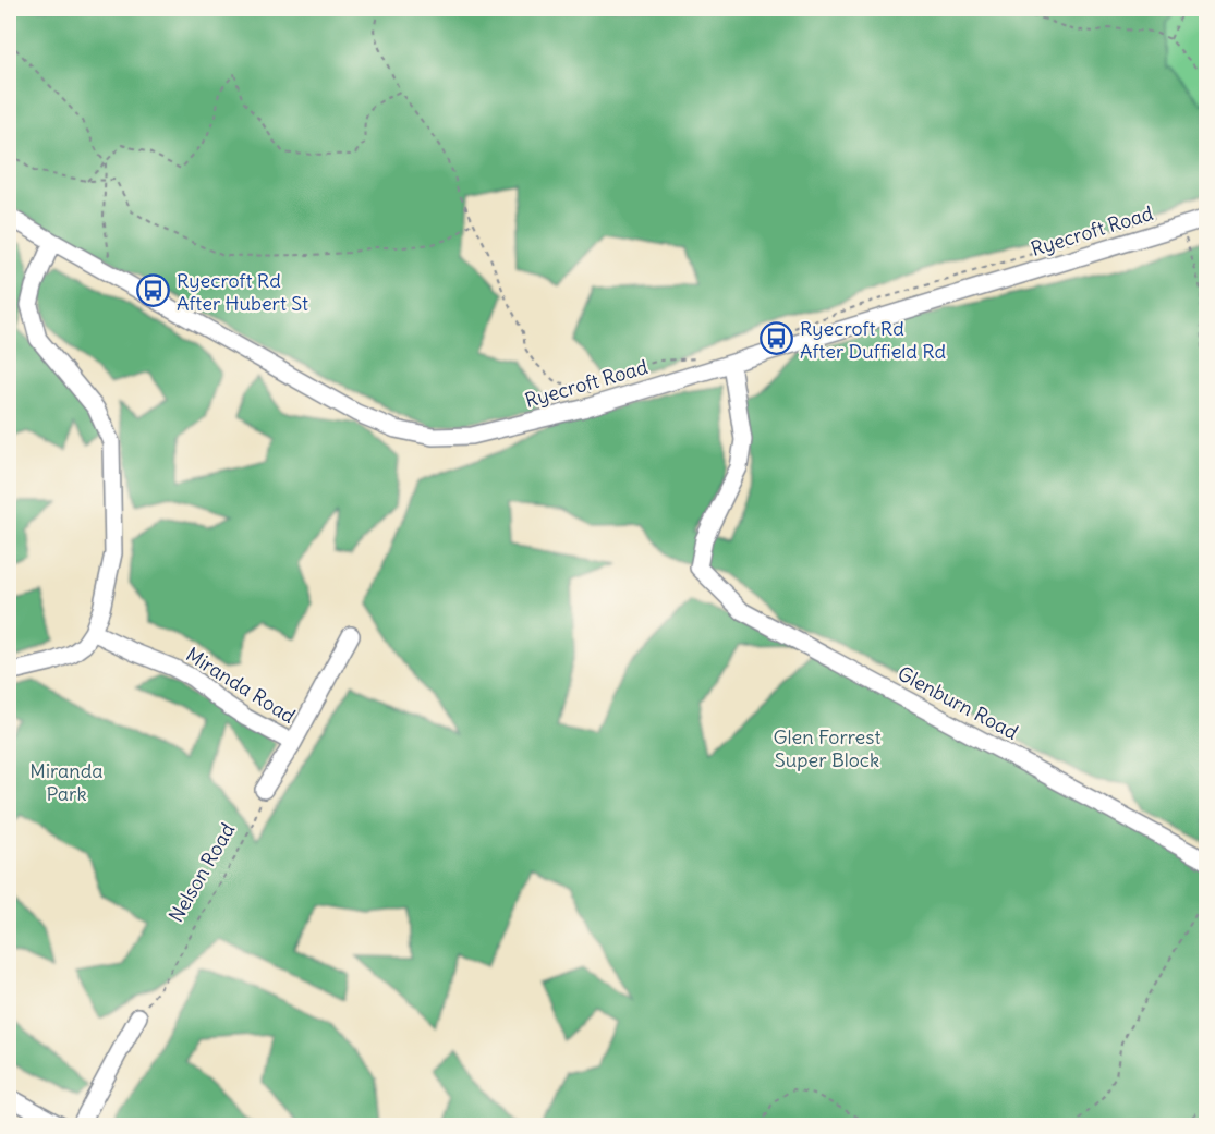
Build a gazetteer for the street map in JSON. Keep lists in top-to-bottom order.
{
  "streets": {
    "street": ["Ryecroft Road", "Miranda Road", "Glenburn Road"],
    "path": ["Nelson Road"]
  },
  "crossings": [
    ["Ryecroft Road", "Glenburn Road"]
  ],
  "parks": ["Glen Forrest Super Block", "Miranda Park"],
  "places": {
    "bus stop": ["Ryecroft Rd After Hubert St", "Ryecroft Rd After Duffield Rd"]
  }
}
